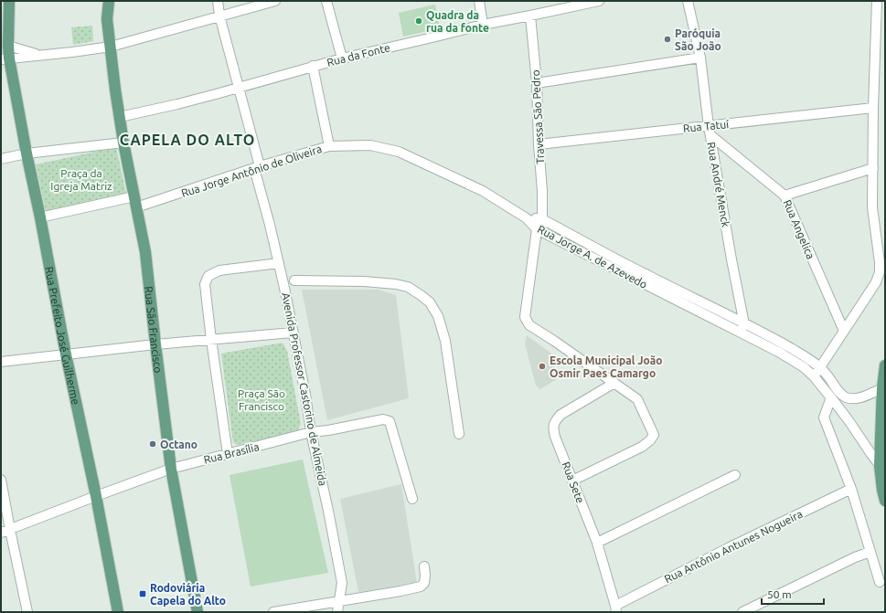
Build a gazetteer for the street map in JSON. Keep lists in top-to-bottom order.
{
  "streets": {
    "main road": ["Rua São Francisco", "Rua Prefeito José Guilherme"],
    "street": [
      "Rua da Fonte",
      "Travessa São Pedro",
      "Rua Tatuí",
      "Rua Jorge Antônio de Oliveira",
      "Rua André Menck",
      "Rua Angelica",
      "Rua Jorge A. de Azevedo",
      "Avenida Professor Castorino de Almeida",
      "Rua Brasília",
      "Rua Sete",
      "Rua Antônio Antunes Nogueira"
    ]
  },
  "crossings": [
    ["Rua da Fonte", "Travessa São Pedro"],
    ["Rua da Fonte", "Rua São Francisco"],
    ["Rua da Fonte", "Avenida Professor Castorino de Almeida"],
    ["Travessa São Pedro", "Rua Tatuí"],
    ["Travessa São Pedro", "Rua Jorge A. de Azevedo"],
    ["Rua Tatuí", "Rua André Menck"],
    ["Rua Tatuí", "Rua Angelica"],
    ["Rua Jorge Antônio de Oliveira", "Rua Jorge A. de Azevedo"],
    ["Rua Jorge Antônio de Oliveira", "Rua São Francisco"],
    ["Rua Jorge Antônio de Oliveira", "Rua Prefeito José Guilherme"],
    ["Rua Jorge Antônio de Oliveira", "Avenida Professor Castorino de Almeida"],
    ["Rua André Menck", "Rua Angelica"],
    ["Rua André Menck", "Rua Jorge A. de Azevedo"],
    ["Rua São Francisco", "Rua Brasília"],
    ["Rua Prefeito José Guilherme", "Rua Brasília"],
    ["Avenida Professor Castorino de Almeida", "Rua Brasília"],
    ["Rua Sete", "Rua Antônio Antunes Nogueira"]
  ],
  "districts": ["CAPELA DO ALTO"],
  "parks": ["Praça da Igreja Matriz", "Praça São Francisco"],
  "places": {
    "other": [
      "Quadra da rua da fonte",
      "Paróquia São João",
      "Escola Municipal João Osmir Paes Camargo",
      "Octano"
    ],
    "transit": ["Rodoviária Capela do Alto"]
  },
  "scale_bar": "50 m"
}
